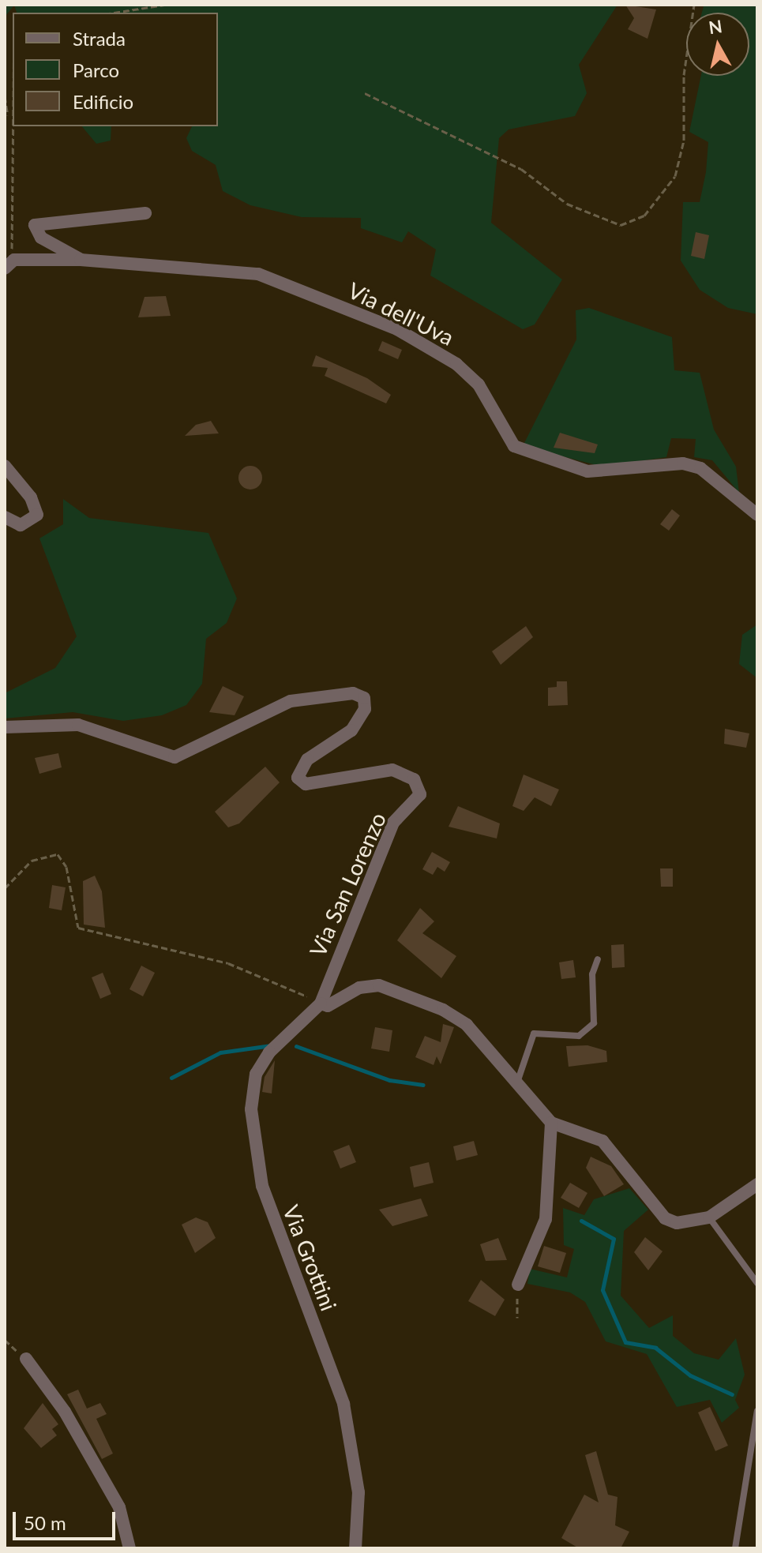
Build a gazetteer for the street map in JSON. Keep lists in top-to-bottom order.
{
  "streets": {
    "street": ["Via dell'Uva", "Via San Lorenzo", "Via Grottini"]
  },
  "crossings": [
    ["Via San Lorenzo", "Via Grottini"]
  ],
  "legend": ["Strada", "Parco", "Edificio"],
  "scale_bar": "50 m",
  "north": "top"
}
